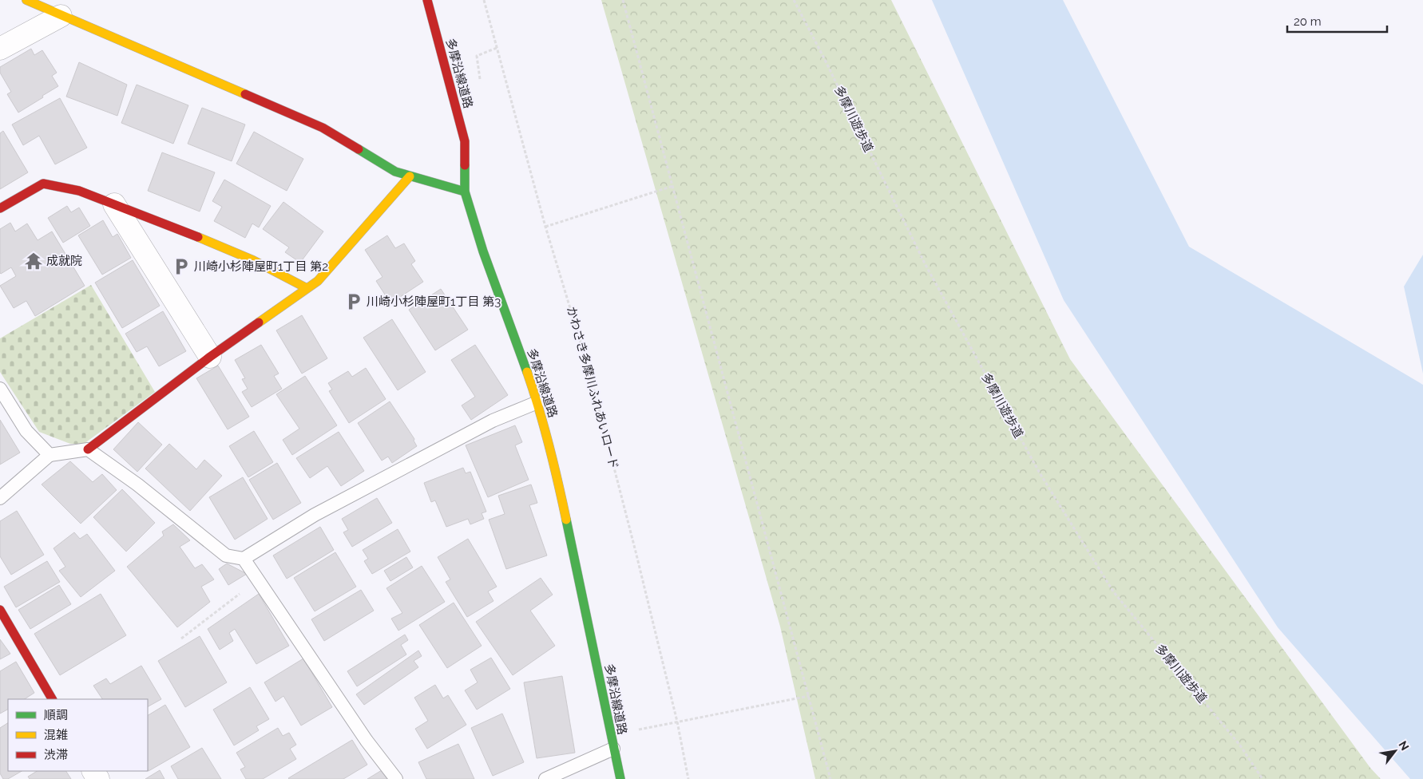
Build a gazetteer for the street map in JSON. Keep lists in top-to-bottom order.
{
  "streets": {
    "street": ["多摩沿線道路"],
    "path": ["多摩川遊歩道", "かわさき多摩川ふれあいロード"]
  },
  "places": {
    "temple": ["成就院"],
    "parking": ["川崎小杉陣屋町1丁目 第2", "川崎小杉陣屋町1丁目 第3"]
  },
  "legend": ["順調", "混雑", "渋滞"],
  "scale_bar": "20 m",
  "north": "top right"
}
